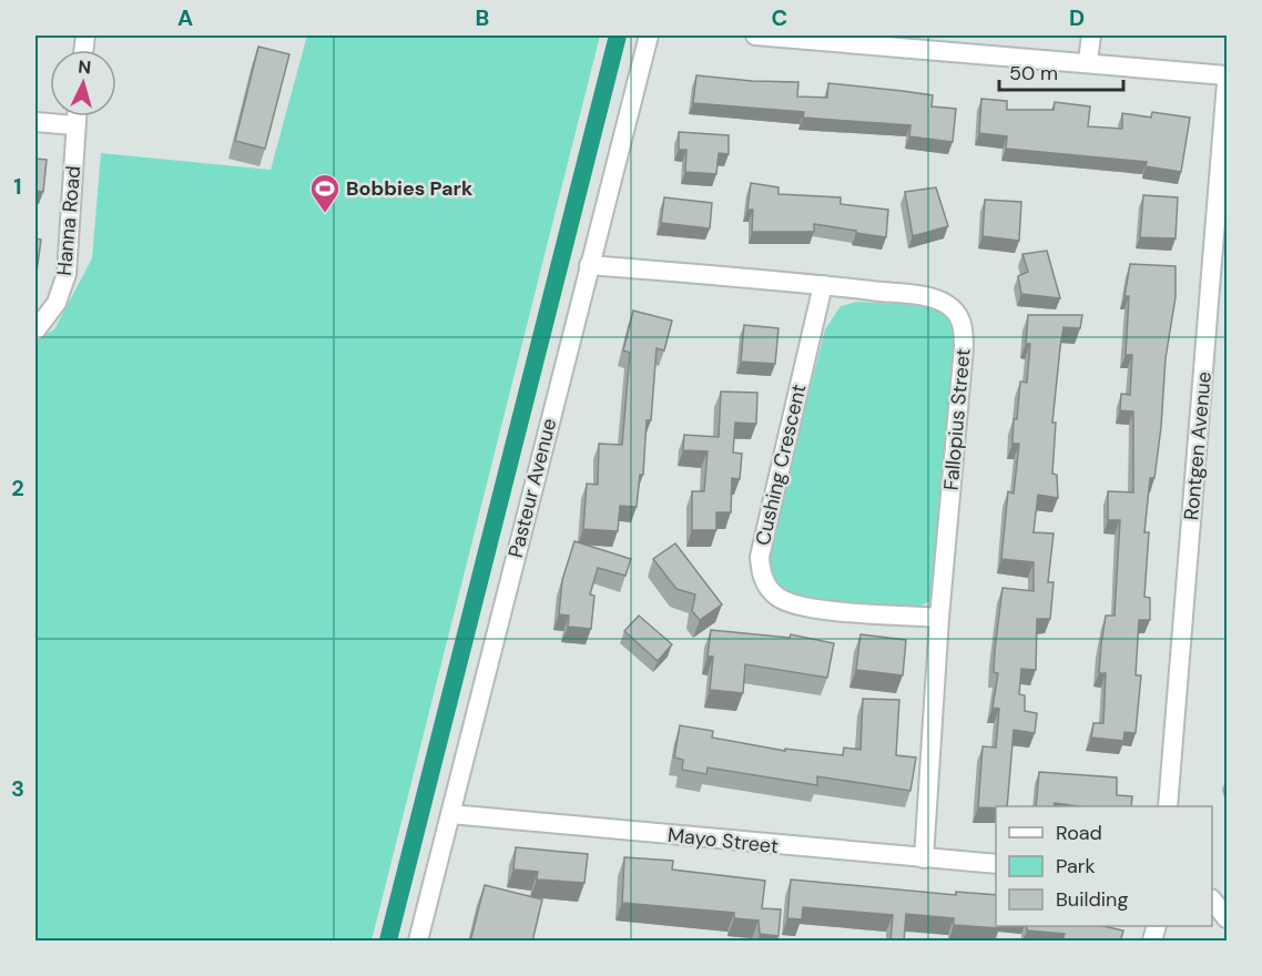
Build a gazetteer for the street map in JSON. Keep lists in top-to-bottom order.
{
  "streets": {
    "street": [
      "Hanna Road",
      "Fallopius Street",
      "Rontgen Avenue",
      "Cushing Crescent",
      "Pasteur Avenue",
      "Mayo Street"
    ]
  },
  "crossings": [
    ["Fallopius Street", "Cushing Crescent"],
    ["Fallopius Street", "Pasteur Avenue"],
    ["Fallopius Street", "Mayo Street"],
    ["Pasteur Avenue", "Mayo Street"]
  ],
  "places": {
    "sports": ["Bobbies Park"]
  },
  "legend": ["Road", "Park", "Building"],
  "scale_bar": "50 m",
  "north": "top",
  "grid": {
    "columns": [
      "A",
      "B",
      "C",
      "D"
    ],
    "rows": ["1", "2", "3"]
  }
}
